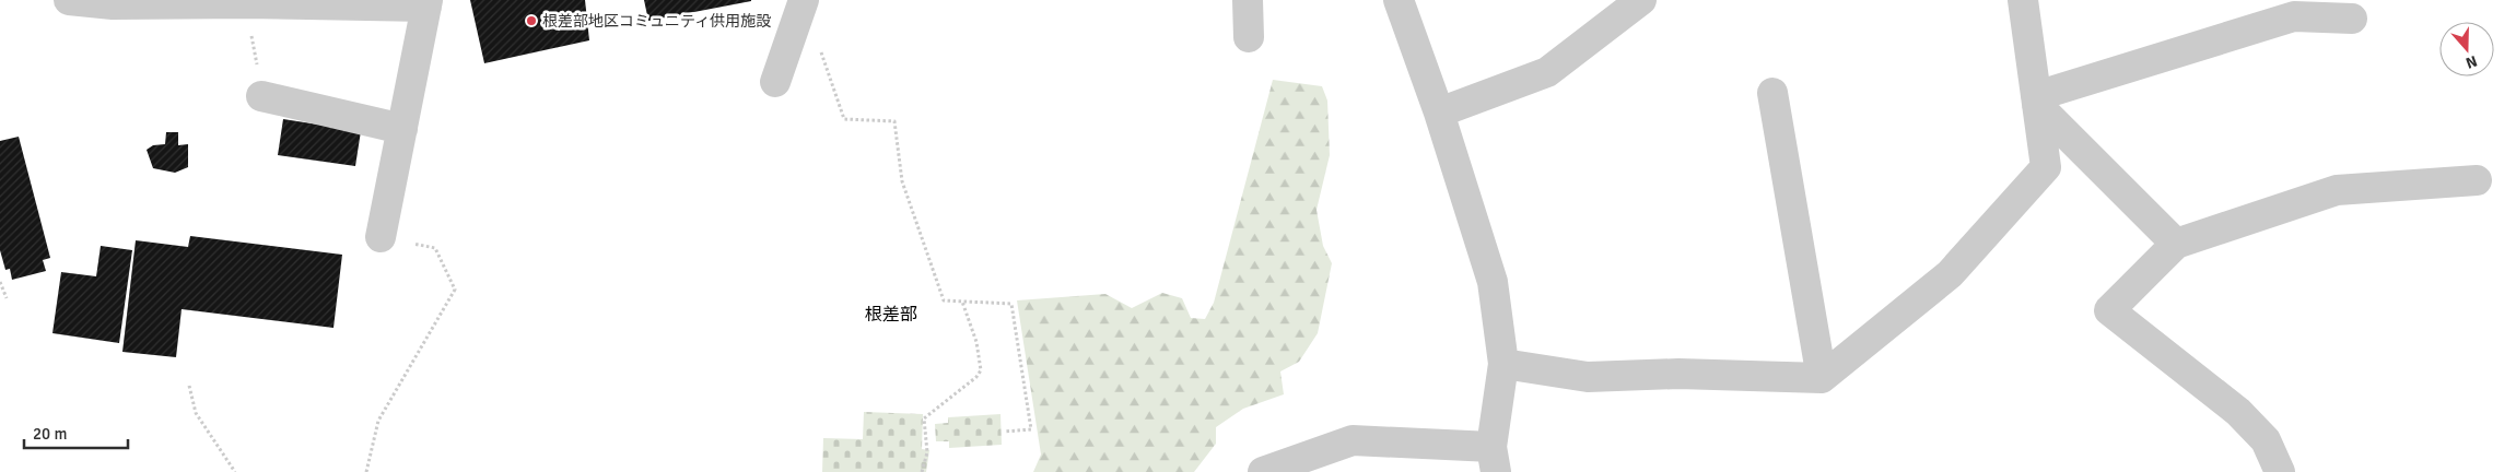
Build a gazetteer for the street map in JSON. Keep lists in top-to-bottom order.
{
  "districts": ["根差部"],
  "places": ["根差部地区コミュニティ供用施設"],
  "scale_bar": "20 m",
  "north": "bottom"
}
